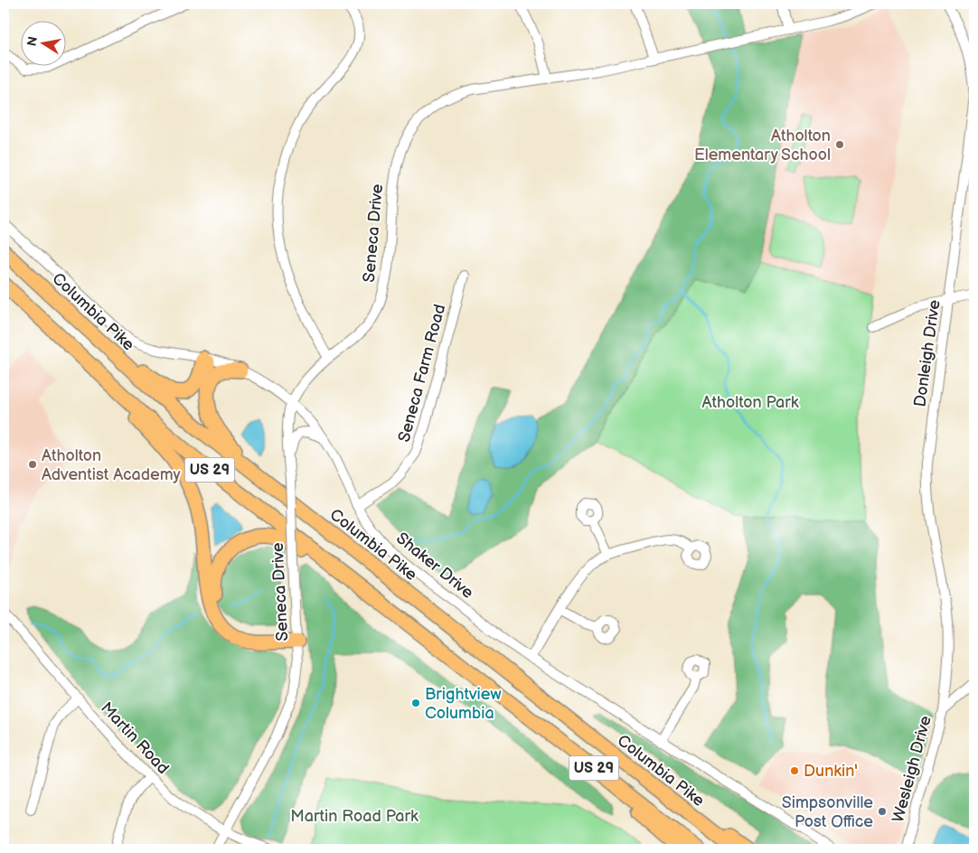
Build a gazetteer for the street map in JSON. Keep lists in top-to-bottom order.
{
  "streets": {
    "highway": ["Columbia Pike", "US 29"],
    "street": [
      "Seneca Drive",
      "Donleigh Drive",
      "Seneca Farm Road",
      "Shaker Drive",
      "Martin Road",
      "Wesleigh Drive"
    ]
  },
  "crossings": [
    ["Seneca Drive", "Shaker Drive"],
    ["Seneca Drive", "Martin Road"],
    ["Donleigh Drive", "Wesleigh Drive"],
    ["Seneca Farm Road", "Shaker Drive"]
  ],
  "parks": ["Atholton Park", "Martin Road Park"],
  "places": [
    "Atholton Elementary School",
    "Atholton Adventist Academy",
    "Brightview Columbia",
    "Dunkin'",
    "Simpsonville Post Office"
  ],
  "north": "left"
}
